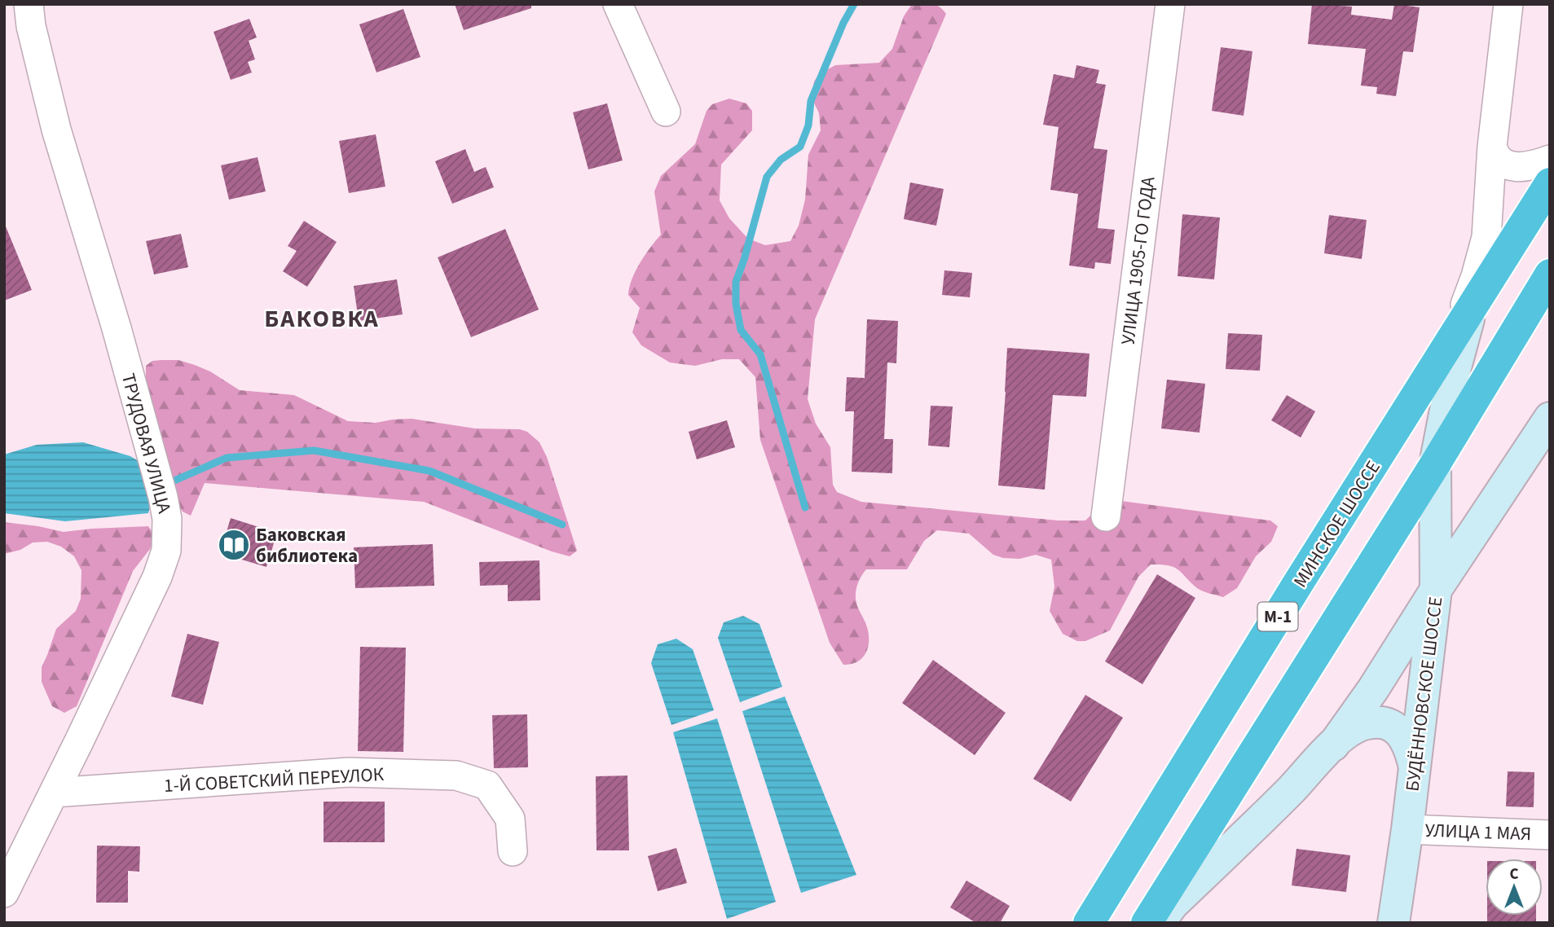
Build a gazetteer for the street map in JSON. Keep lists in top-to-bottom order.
{
  "streets": {
    "highway": ["МИНСКОЕ ШОССЕ", "М-1"],
    "main road": ["БУДЁННОВСКОЕ ШОССЕ"],
    "street": [
      "УЛИЦА 1905-ГО ГОДА",
      "ТРУДОВАЯ УЛИЦА",
      "1-Й СОВЕТСКИЙ ПЕРЕУЛОК",
      "УЛИЦА 1 МАЯ"
    ]
  },
  "crossings": [
    ["ТРУДОВАЯ УЛИЦА", "1-Й СОВЕТСКИЙ ПЕРЕУЛОК"],
    ["МИНСКОЕ ШОССЕ", "БУДЁННОВСКОЕ ШОССЕ"],
    ["М-1", "БУДЁННОВСКОЕ ШОССЕ"],
    ["БУДЁННОВСКОЕ ШОССЕ", "УЛИЦА 1 МАЯ"]
  ],
  "districts": ["БАКОВКА"],
  "places": {
    "library": ["Баковская библиотека"]
  },
  "north": "top"
}
